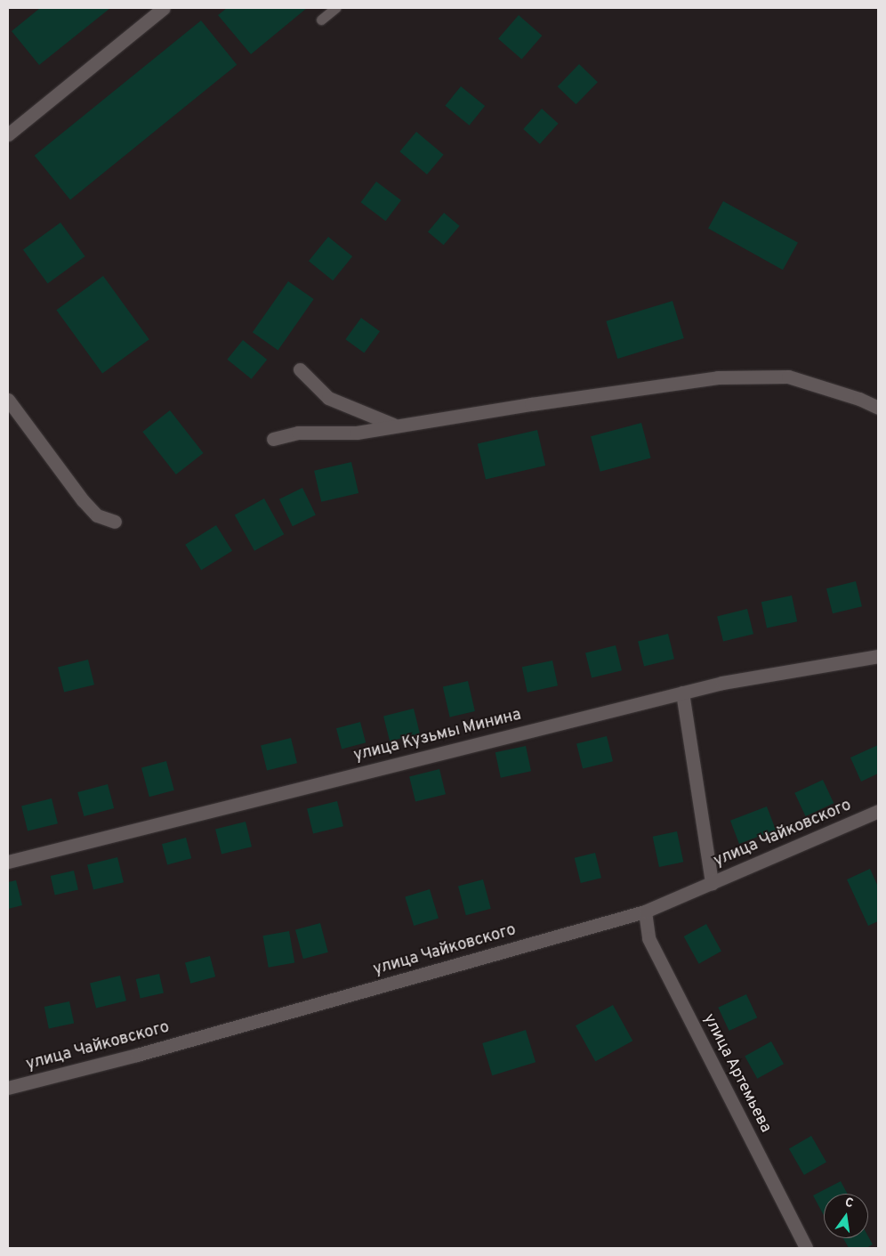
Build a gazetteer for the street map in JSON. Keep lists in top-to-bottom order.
{
  "streets": {
    "street": ["улица Кузьмы Минина", "улица Чайковского", "улица Артемьева"]
  },
  "crossings": [
    ["улица Чайковского", "улица Артемьева"]
  ],
  "north": "top"
}
